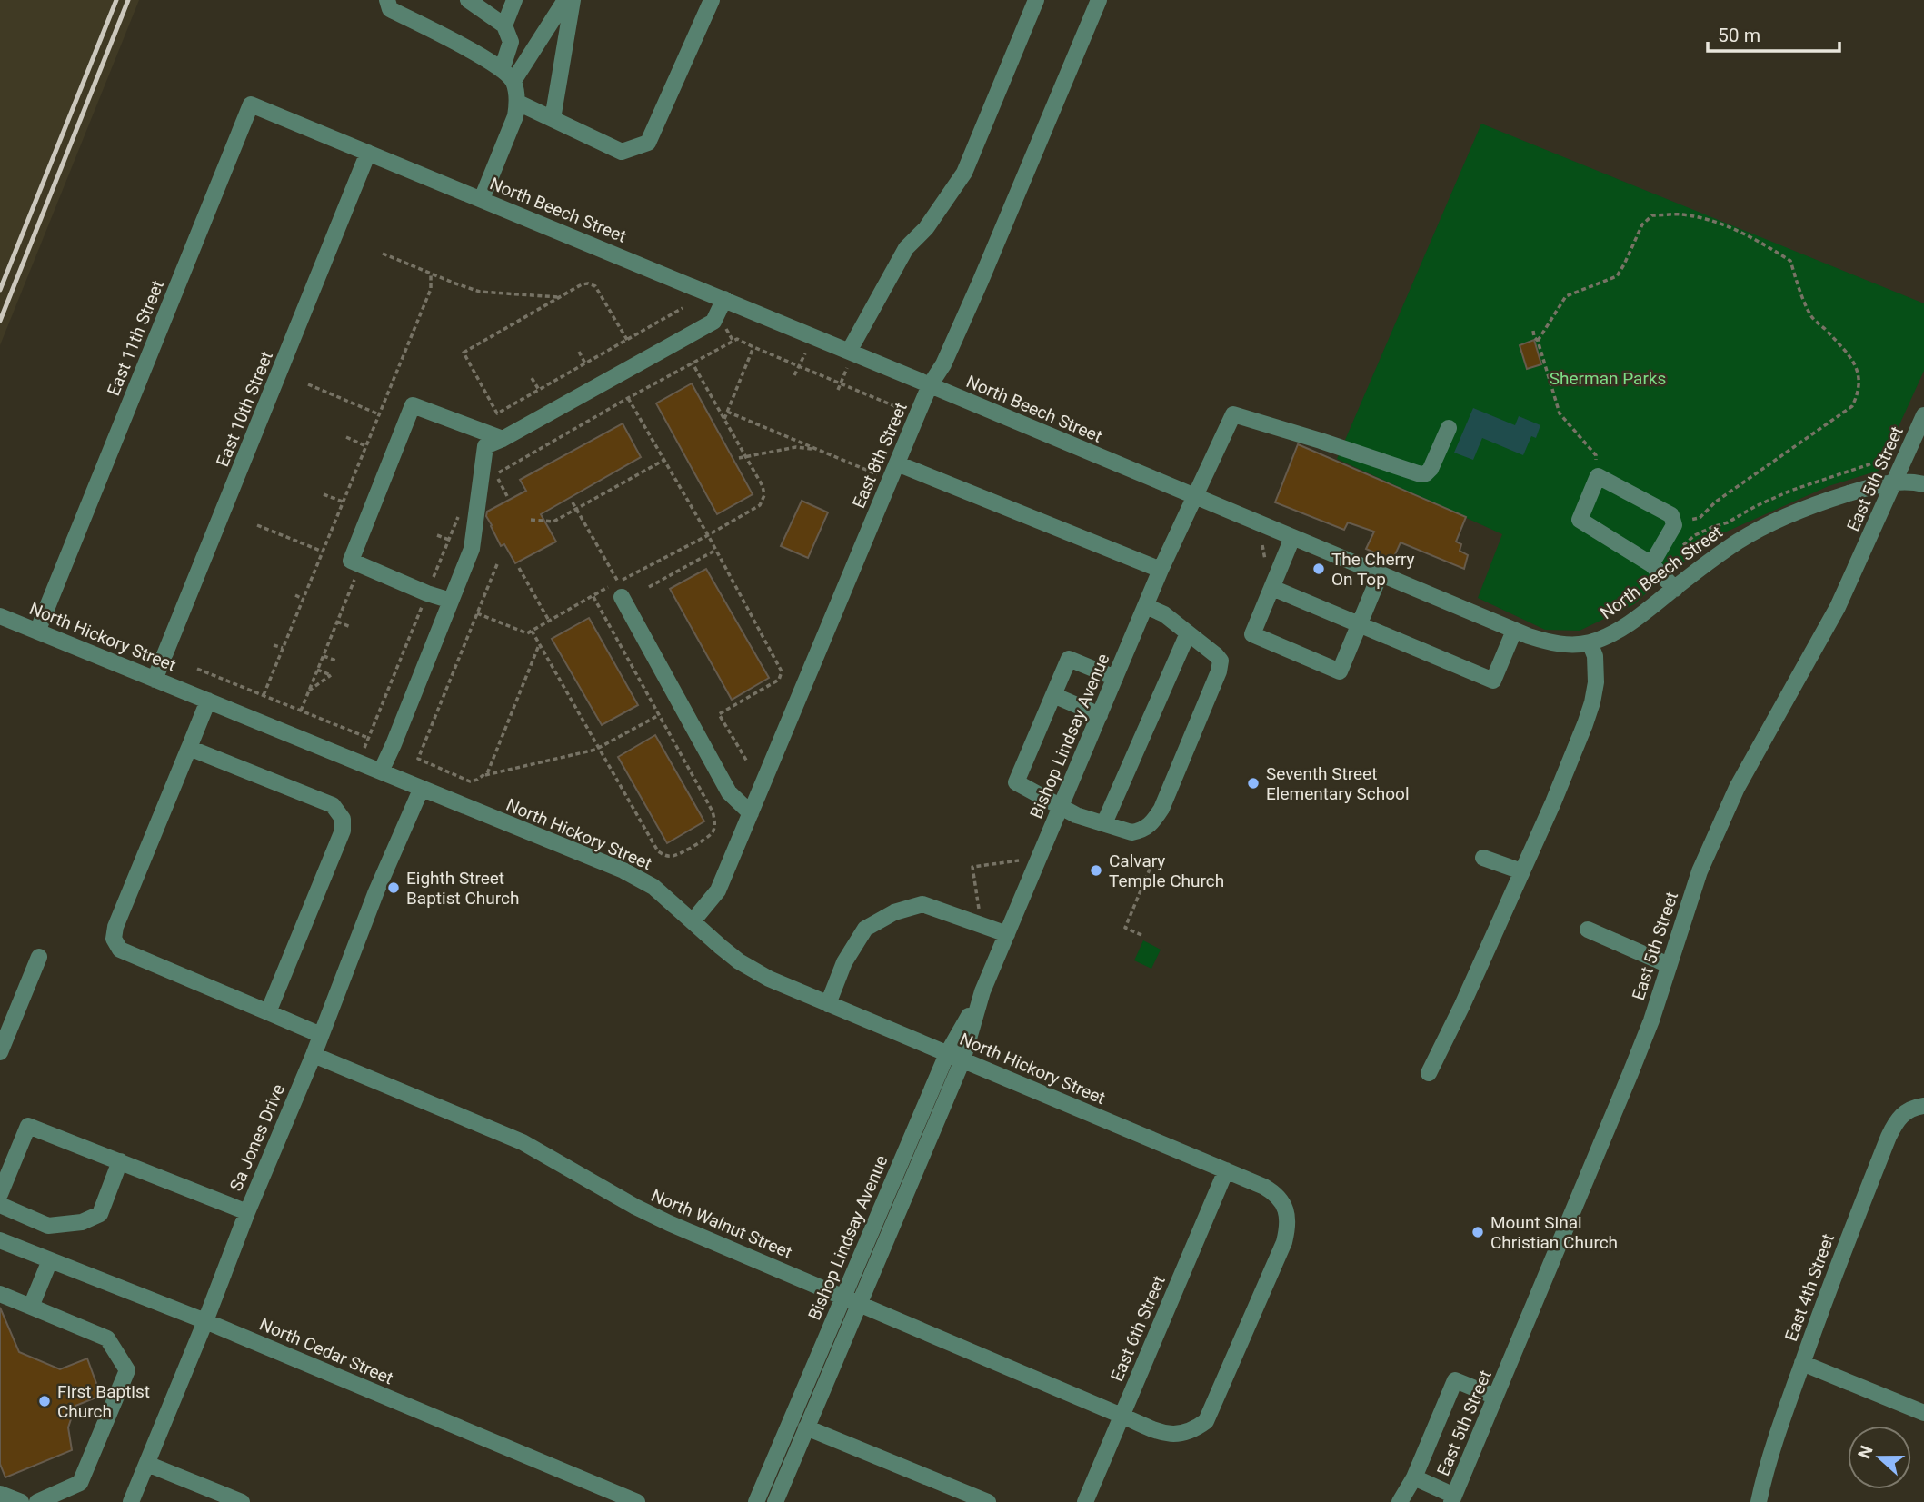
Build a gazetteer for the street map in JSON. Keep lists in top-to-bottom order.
{
  "streets": {
    "street": [
      "North Beech Street",
      "East 11th Street",
      "East 10th Street",
      "East 8th Street",
      "East 5th Street",
      "North Hickory Street",
      "Bishop Lindsay Avenue",
      "Sa Jones Drive",
      "North Walnut Street",
      "East 4th Street",
      "East 6th Street",
      "North Cedar Street"
    ]
  },
  "crossings": [
    ["North Beech Street", "East 11th Street"],
    ["North Beech Street", "East 10th Street"],
    ["North Beech Street", "East 8th Street"],
    ["North Beech Street", "East 5th Street"],
    ["North Beech Street", "Bishop Lindsay Avenue"],
    ["East 11th Street", "North Hickory Street"],
    ["East 10th Street", "North Hickory Street"],
    ["East 8th Street", "North Hickory Street"],
    ["North Hickory Street", "Bishop Lindsay Avenue"],
    ["North Hickory Street", "Sa Jones Drive"],
    ["North Hickory Street", "North Walnut Street"],
    ["North Hickory Street", "East 6th Street"],
    ["Bishop Lindsay Avenue", "North Walnut Street"],
    ["Sa Jones Drive", "North Walnut Street"],
    ["Sa Jones Drive", "North Cedar Street"],
    ["North Walnut Street", "East 6th Street"]
  ],
  "parks": ["Sherman Parks"],
  "places": [
    "The Cherry On Top",
    "Seventh Street Elementary School",
    "Calvary Temple Church",
    "Eighth Street Baptist Church",
    "Mount Sinai Christian Church",
    "First Baptist Church"
  ],
  "scale_bar": "50 m",
  "north": "left"
}
